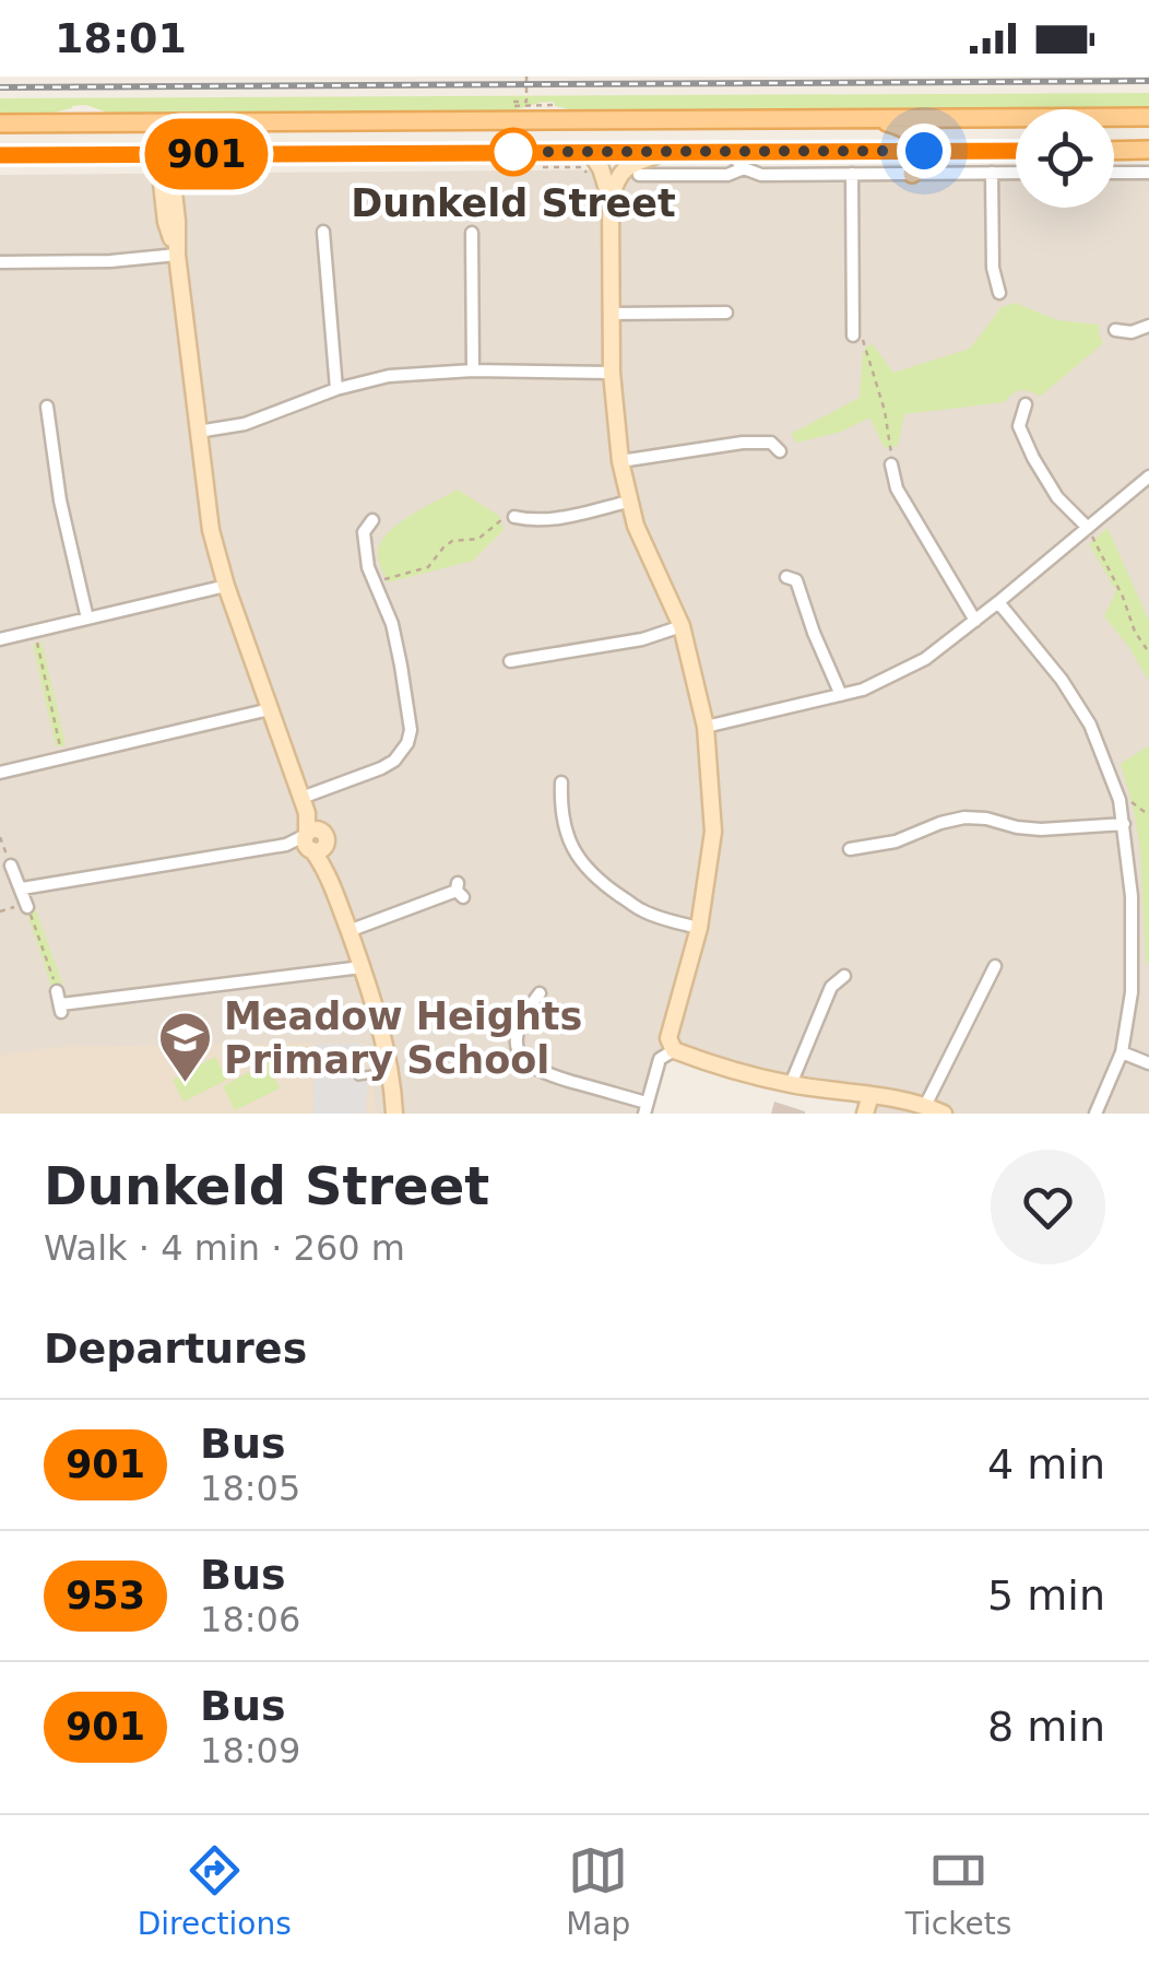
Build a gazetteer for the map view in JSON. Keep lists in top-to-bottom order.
{
  "places": {
    "other": ["Dunkeld Street"],
    "school or university": ["Meadow Heights Primary School"]
  },
  "lines": ["bus line 901"],
  "page": {
    "status": "18:01",
    "on_map": "901",
    "heading": [
      ["Dunkeld Street", "Walk · 4 min · 260 m"],
      "Departures"
    ],
    "list": [
      {
        "mark": "901",
        "name": "Bus",
        "note": "18:05",
        "value": "4 min"
      },
      {
        "mark": "953",
        "name": "Bus",
        "note": "18:06",
        "value": "5 min"
      },
      {
        "mark": "901",
        "name": "Bus",
        "note": "18:09",
        "value": "8 min"
      }
    ],
    "tabs": ["Directions", "Map", "Tickets"]
  }
}
